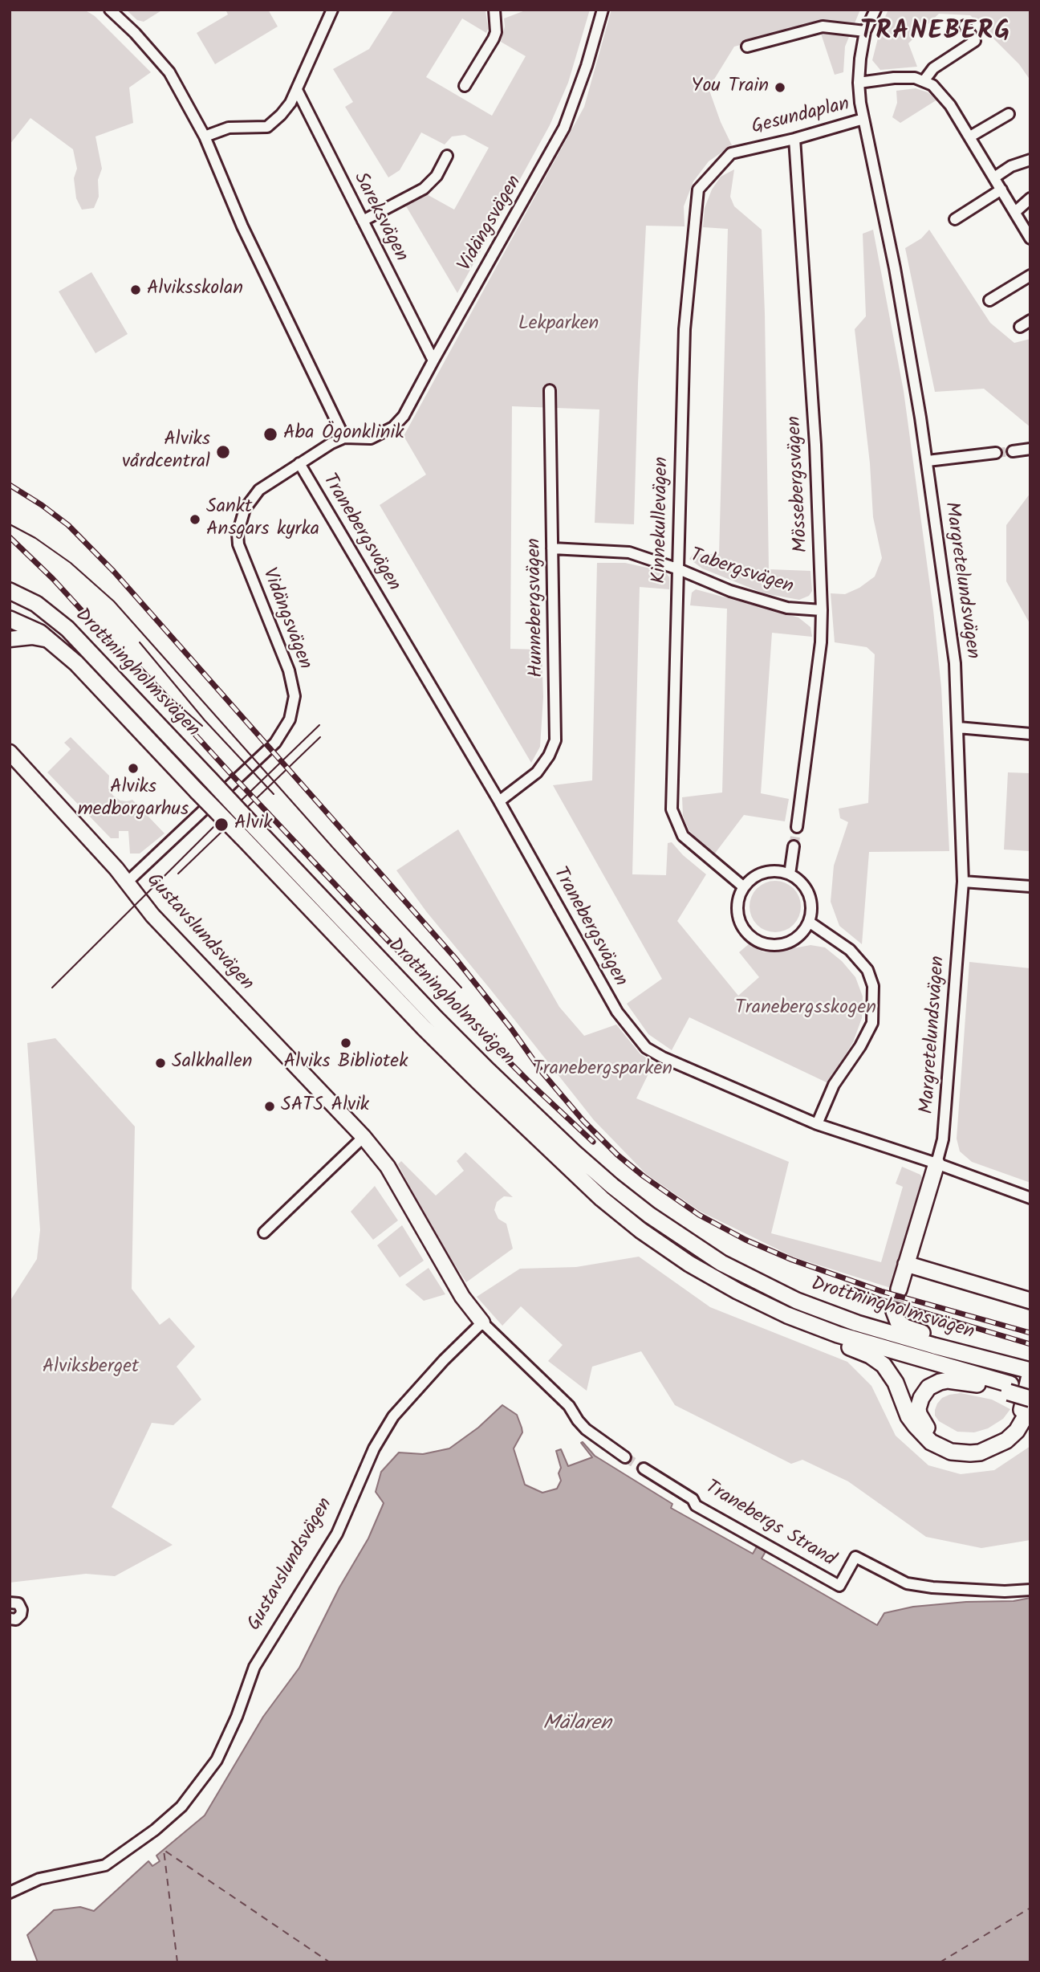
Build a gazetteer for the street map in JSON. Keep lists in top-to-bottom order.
{
  "streets": {
    "main road": ["Drottningholmsvägen"],
    "street": [
      "Gesundaplan",
      "Sareksvägen",
      "Vidängsvägen",
      "Mössebergsvägen",
      "Kinnekullevägen",
      "Tranebergsvägen",
      "Tabergsvägen",
      "Margretelundsvägen",
      "Hunnebergsvägen",
      "Gustavslundsvägen",
      "Tranebergs Strand"
    ]
  },
  "crossings": [
    ["Gesundaplan", "Mössebergsvägen"],
    ["Gesundaplan", "Kinnekullevägen"],
    ["Gesundaplan", "Margretelundsvägen"],
    ["Sareksvägen", "Vidängsvägen"],
    ["Vidängsvägen", "Tranebergsvägen"],
    ["Vidängsvägen", "Gustavslundsvägen"],
    ["Mössebergsvägen", "Tabergsvägen"],
    ["Kinnekullevägen", "Tabergsvägen"],
    ["Tranebergsvägen", "Margretelundsvägen"],
    ["Tranebergsvägen", "Hunnebergsvägen"],
    ["Tabergsvägen", "Hunnebergsvägen"]
  ],
  "districts": ["TRANEBERG"],
  "water": ["Mälaren"],
  "parks": [
    "Lekparken",
    "Tranebergsskogen",
    "Tranebergsparken",
    "Alviksberget"
  ],
  "places": [
    "You Train",
    "Alviksskolan",
    "Aba Ögonklinik",
    "Alviks vårdcentral",
    "Sankt Ansgars kyrka",
    "Alviks medborgarhus",
    "Alvik",
    "Alviks Bibliotek",
    "Salkhallen",
    "SATS Alvik"
  ]
}
